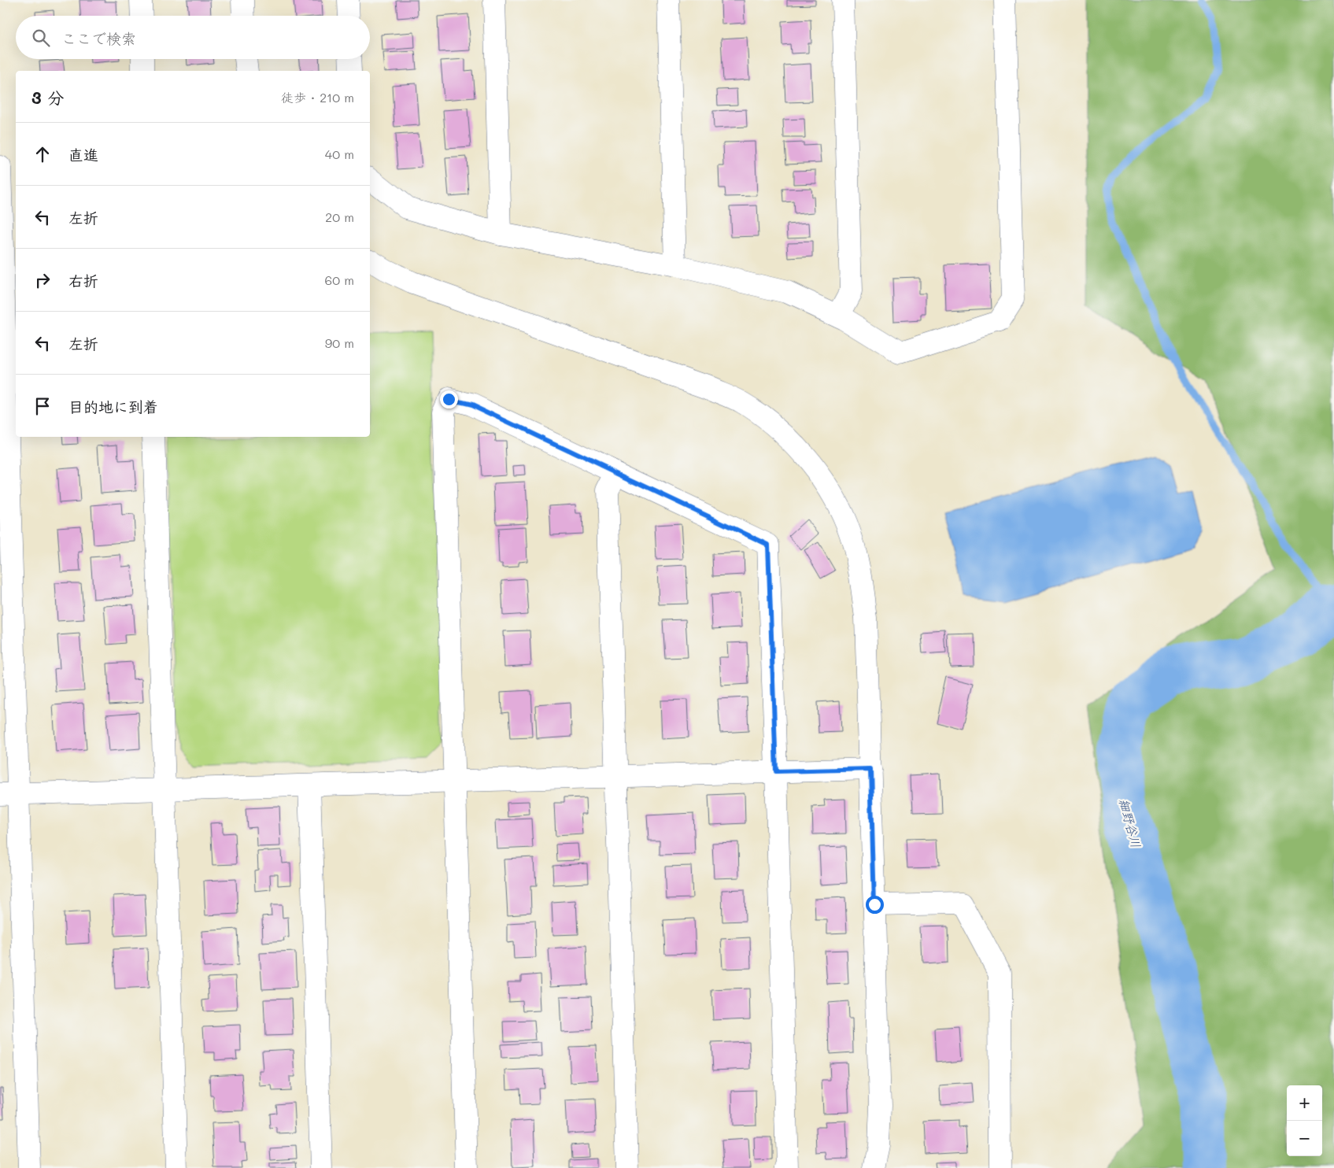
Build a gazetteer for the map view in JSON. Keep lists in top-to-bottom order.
{
  "water": ["細野谷川"],
  "page": {
    "search": "ここで検索",
    "heading": ["3 分", "徒歩 · 210 m"],
    "list": [
      ["直進", "40 m"],
      ["左折", "20 m"],
      ["右折", "60 m"],
      ["左折", "90 m"],
      "目的地に到着"
    ],
    "map_buttons": ["+", "−"]
  }
}
